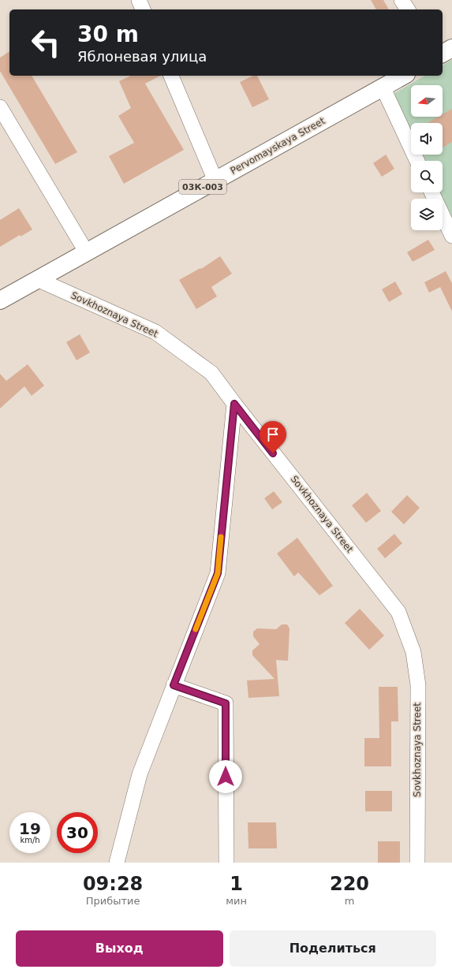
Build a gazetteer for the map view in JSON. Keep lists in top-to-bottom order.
{
  "streets": {
    "main road": ["Pervomayskaya Street", "03К-003"],
    "street": ["Sovkhoznaya Street"]
  },
  "crossings": [
    ["Pervomayskaya Street", "Sovkhoznaya Street"]
  ],
  "north": "left",
  "page": {
    "turn": ["30 m", "Яблоневая улица"],
    "speed": "19 km/h",
    "limit": "30",
    "eta": [
      "09:28",
      "Прибытие",
      "1",
      "мин",
      "220",
      "m"
    ],
    "buttons": ["Выход", "Поделиться"]
  }
}
